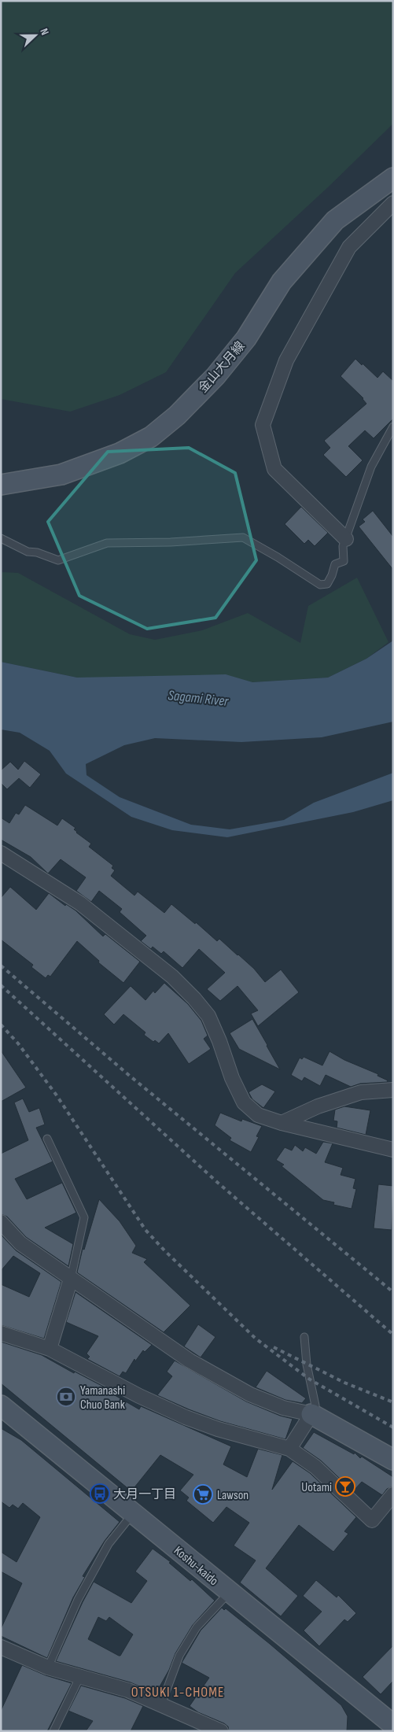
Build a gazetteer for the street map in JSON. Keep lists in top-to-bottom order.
{
  "streets": {
    "street": ["金山大月線", "Koshu-kaido"]
  },
  "districts": ["OTSUKI 1-CHOME"],
  "water": ["Sagami River"],
  "places": {
    "bank": ["Yamanashi Chuo Bank"],
    "bar": ["Uotami"],
    "bus stop": ["大月一丁目"],
    "supermarket": ["Lawson"]
  },
  "north": "right"
}
